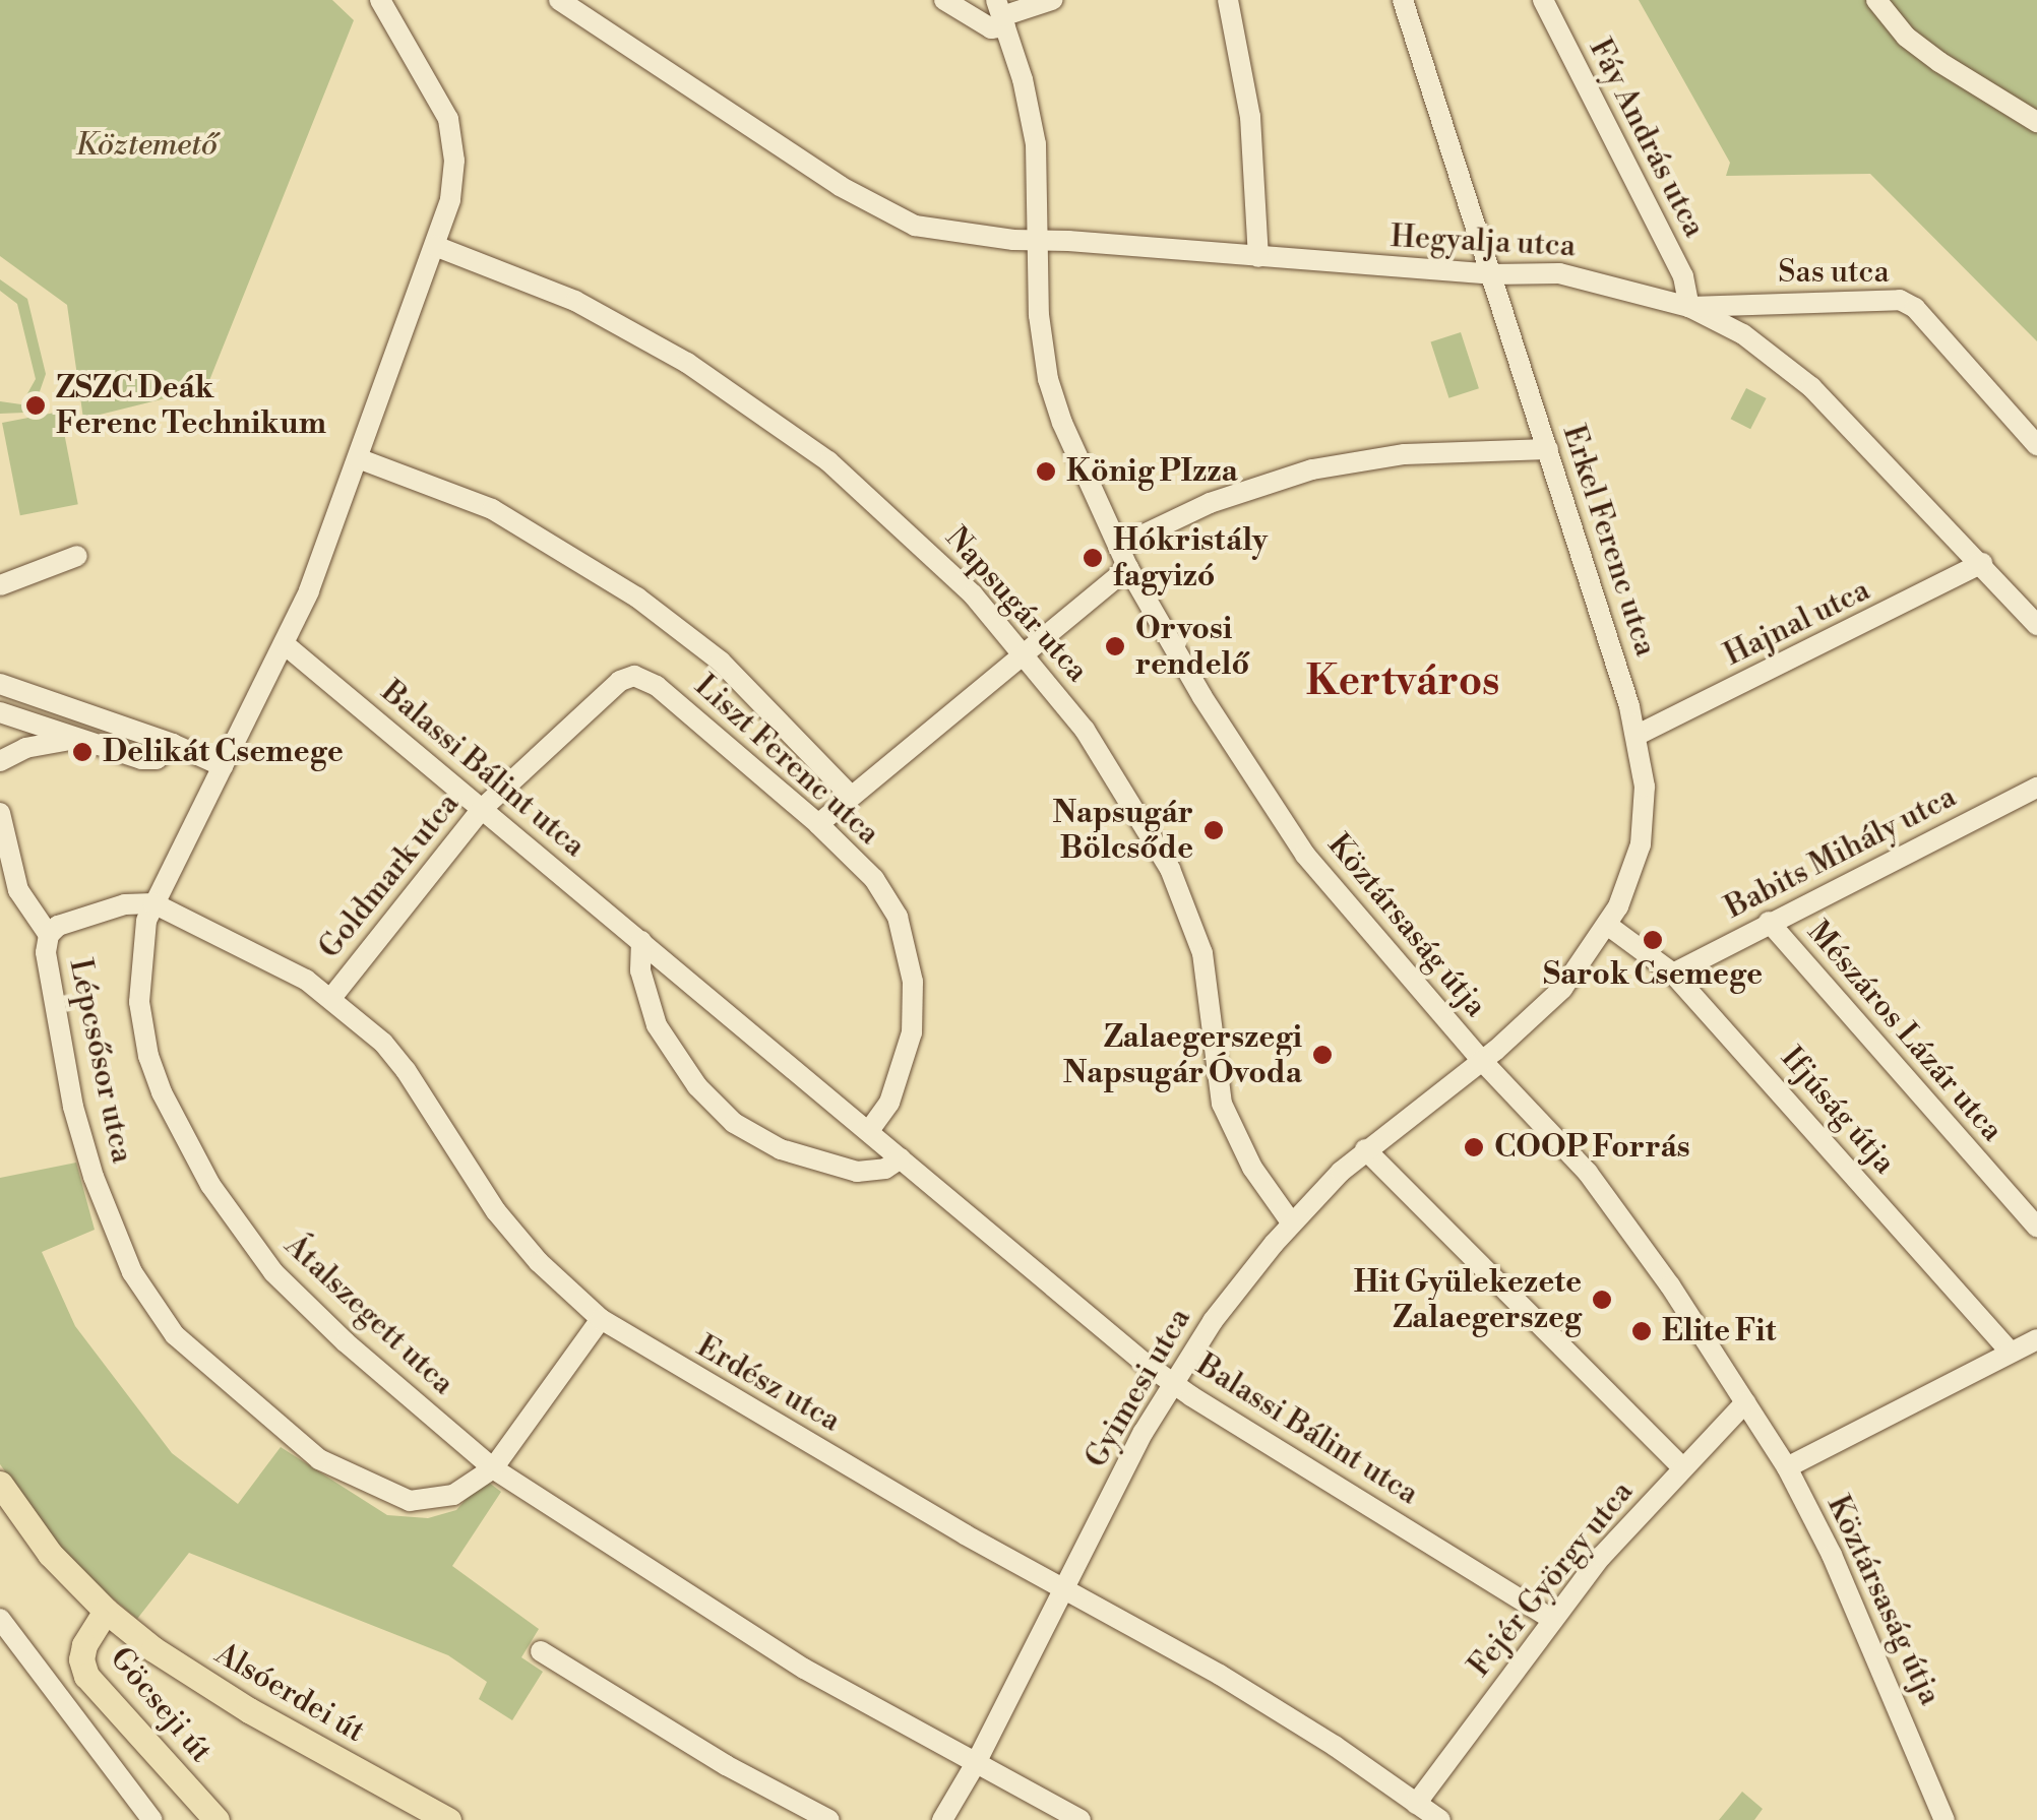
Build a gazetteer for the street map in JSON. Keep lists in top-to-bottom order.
{
  "streets": {
    "main road": ["Alsóerdei út", "Göcseji út"],
    "street": [
      "Fáy András utca",
      "Hegyalja utca",
      "Sas utca",
      "Erkel Ferenc utca",
      "Napsugár utca",
      "Hajnal utca",
      "Liszt Ferenc utca",
      "Balassi Bálint utca",
      "Babits Mihály utca",
      "Goldmark utca",
      "Köztársaság útja",
      "Mészáros Lázár utca",
      "Lépcsősor utca",
      "Ifjúság útja",
      "Átalszegett utca",
      "Erdész utca",
      "Gyimesi utca",
      "Fejér György utca"
    ]
  },
  "crossings": [
    ["Fáy András utca", "Hegyalja utca"],
    ["Fáy András utca", "Sas utca"],
    ["Hegyalja utca", "Sas utca"],
    ["Hegyalja utca", "Erkel Ferenc utca"],
    ["Hegyalja utca", "Hajnal utca"],
    ["Hegyalja utca", "Köztársaság útja"],
    ["Erkel Ferenc utca", "Hajnal utca"],
    ["Erkel Ferenc utca", "Köztársaság útja"],
    ["Erkel Ferenc utca", "Ifjúság útja"],
    ["Erkel Ferenc utca", "Gyimesi utca"],
    ["Napsugár utca", "Átalszegett utca"],
    ["Napsugár utca", "Gyimesi utca"],
    ["Liszt Ferenc utca", "Balassi Bálint utca"],
    ["Liszt Ferenc utca", "Goldmark utca"],
    ["Liszt Ferenc utca", "Átalszegett utca"],
    ["Balassi Bálint utca", "Goldmark utca"],
    ["Balassi Bálint utca", "Átalszegett utca"],
    ["Balassi Bálint utca", "Gyimesi utca"],
    ["Balassi Bálint utca", "Fejér György utca"],
    ["Babits Mihály utca", "Mészáros Lázár utca"],
    ["Babits Mihály utca", "Ifjúság útja"],
    ["Goldmark utca", "Erdész utca"],
    ["Köztársaság útja", "Gyimesi utca"],
    ["Köztársaság útja", "Fejér György utca"],
    ["Lépcsősor utca", "Átalszegett utca"],
    ["Lépcsősor utca", "Erdész utca"],
    ["Átalszegett utca", "Erdész utca"],
    ["Átalszegett utca", "Gyimesi utca"],
    ["Erdész utca", "Gyimesi utca"],
    ["Erdész utca", "Fejér György utca"],
    ["Alsóerdei út", "Göcseji út"]
  ],
  "districts": ["Kertváros"],
  "parks": ["Köztemető"],
  "places": [
    "ZSZC Deák Ferenc Technikum",
    "König PIzza",
    "Hókristály fagyizó",
    "Orvosi rendelő",
    "Delikát Csemege",
    "Napsugár Bölcsőde",
    "Sarok Csemege",
    "Zalaegerszegi Napsugár Óvoda",
    "COOP Forrás",
    "Hit Gyülekezete Zalaegerszeg",
    "Elite Fit"
  ]
}
